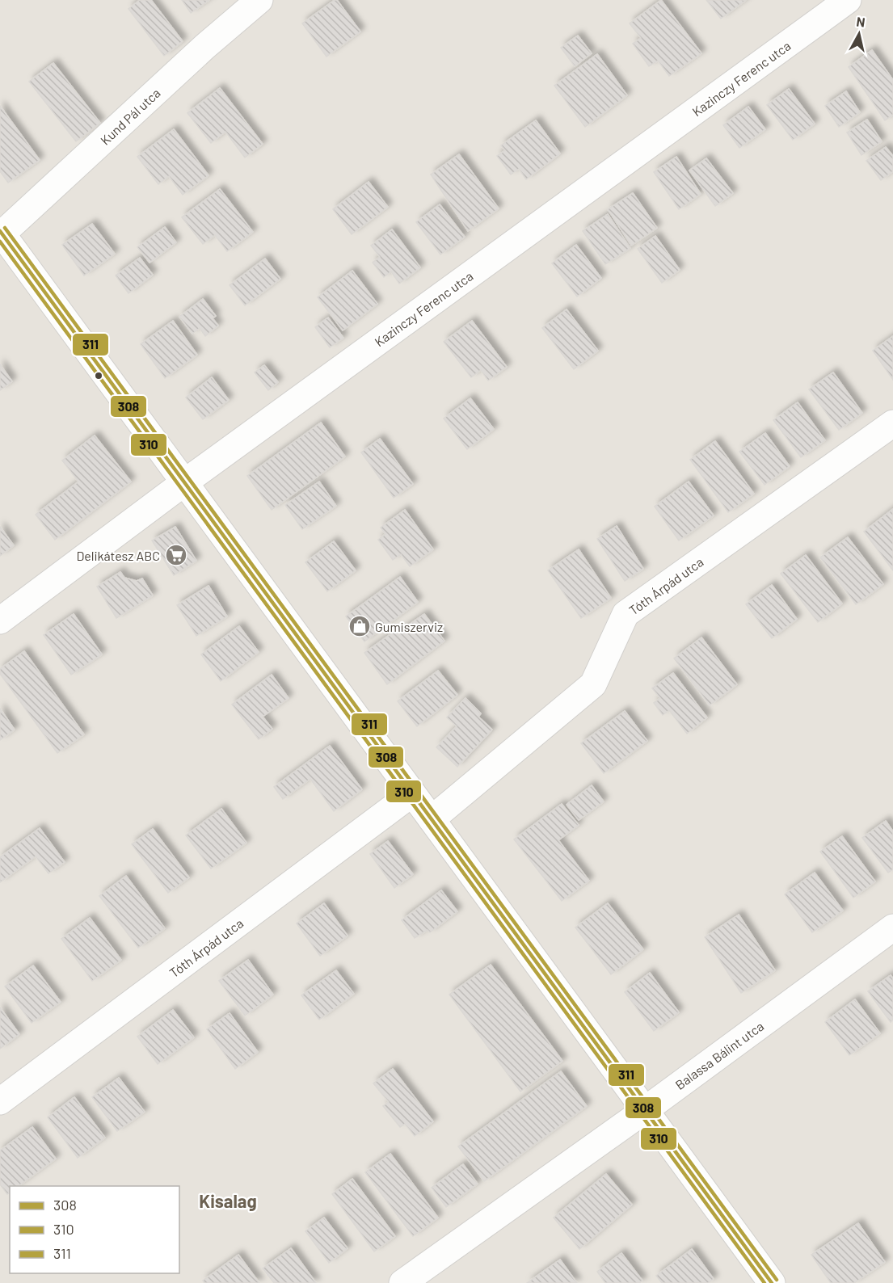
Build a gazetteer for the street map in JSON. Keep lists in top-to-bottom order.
{
  "streets": {
    "street": [
      "Kazinczy Ferenc utca",
      "Kund Pál utca",
      "Tóth Árpád utca",
      "Balassa Bálint utca"
    ]
  },
  "districts": ["Kisalag"],
  "places": {
    "supermarket": ["Delikátesz ABC"],
    "shop": ["Gumiszerviz"]
  },
  "lines": ["transit line 311", "transit line 308", "transit line 310"],
  "legend": ["308", "310", "311"],
  "north": "top"
}
